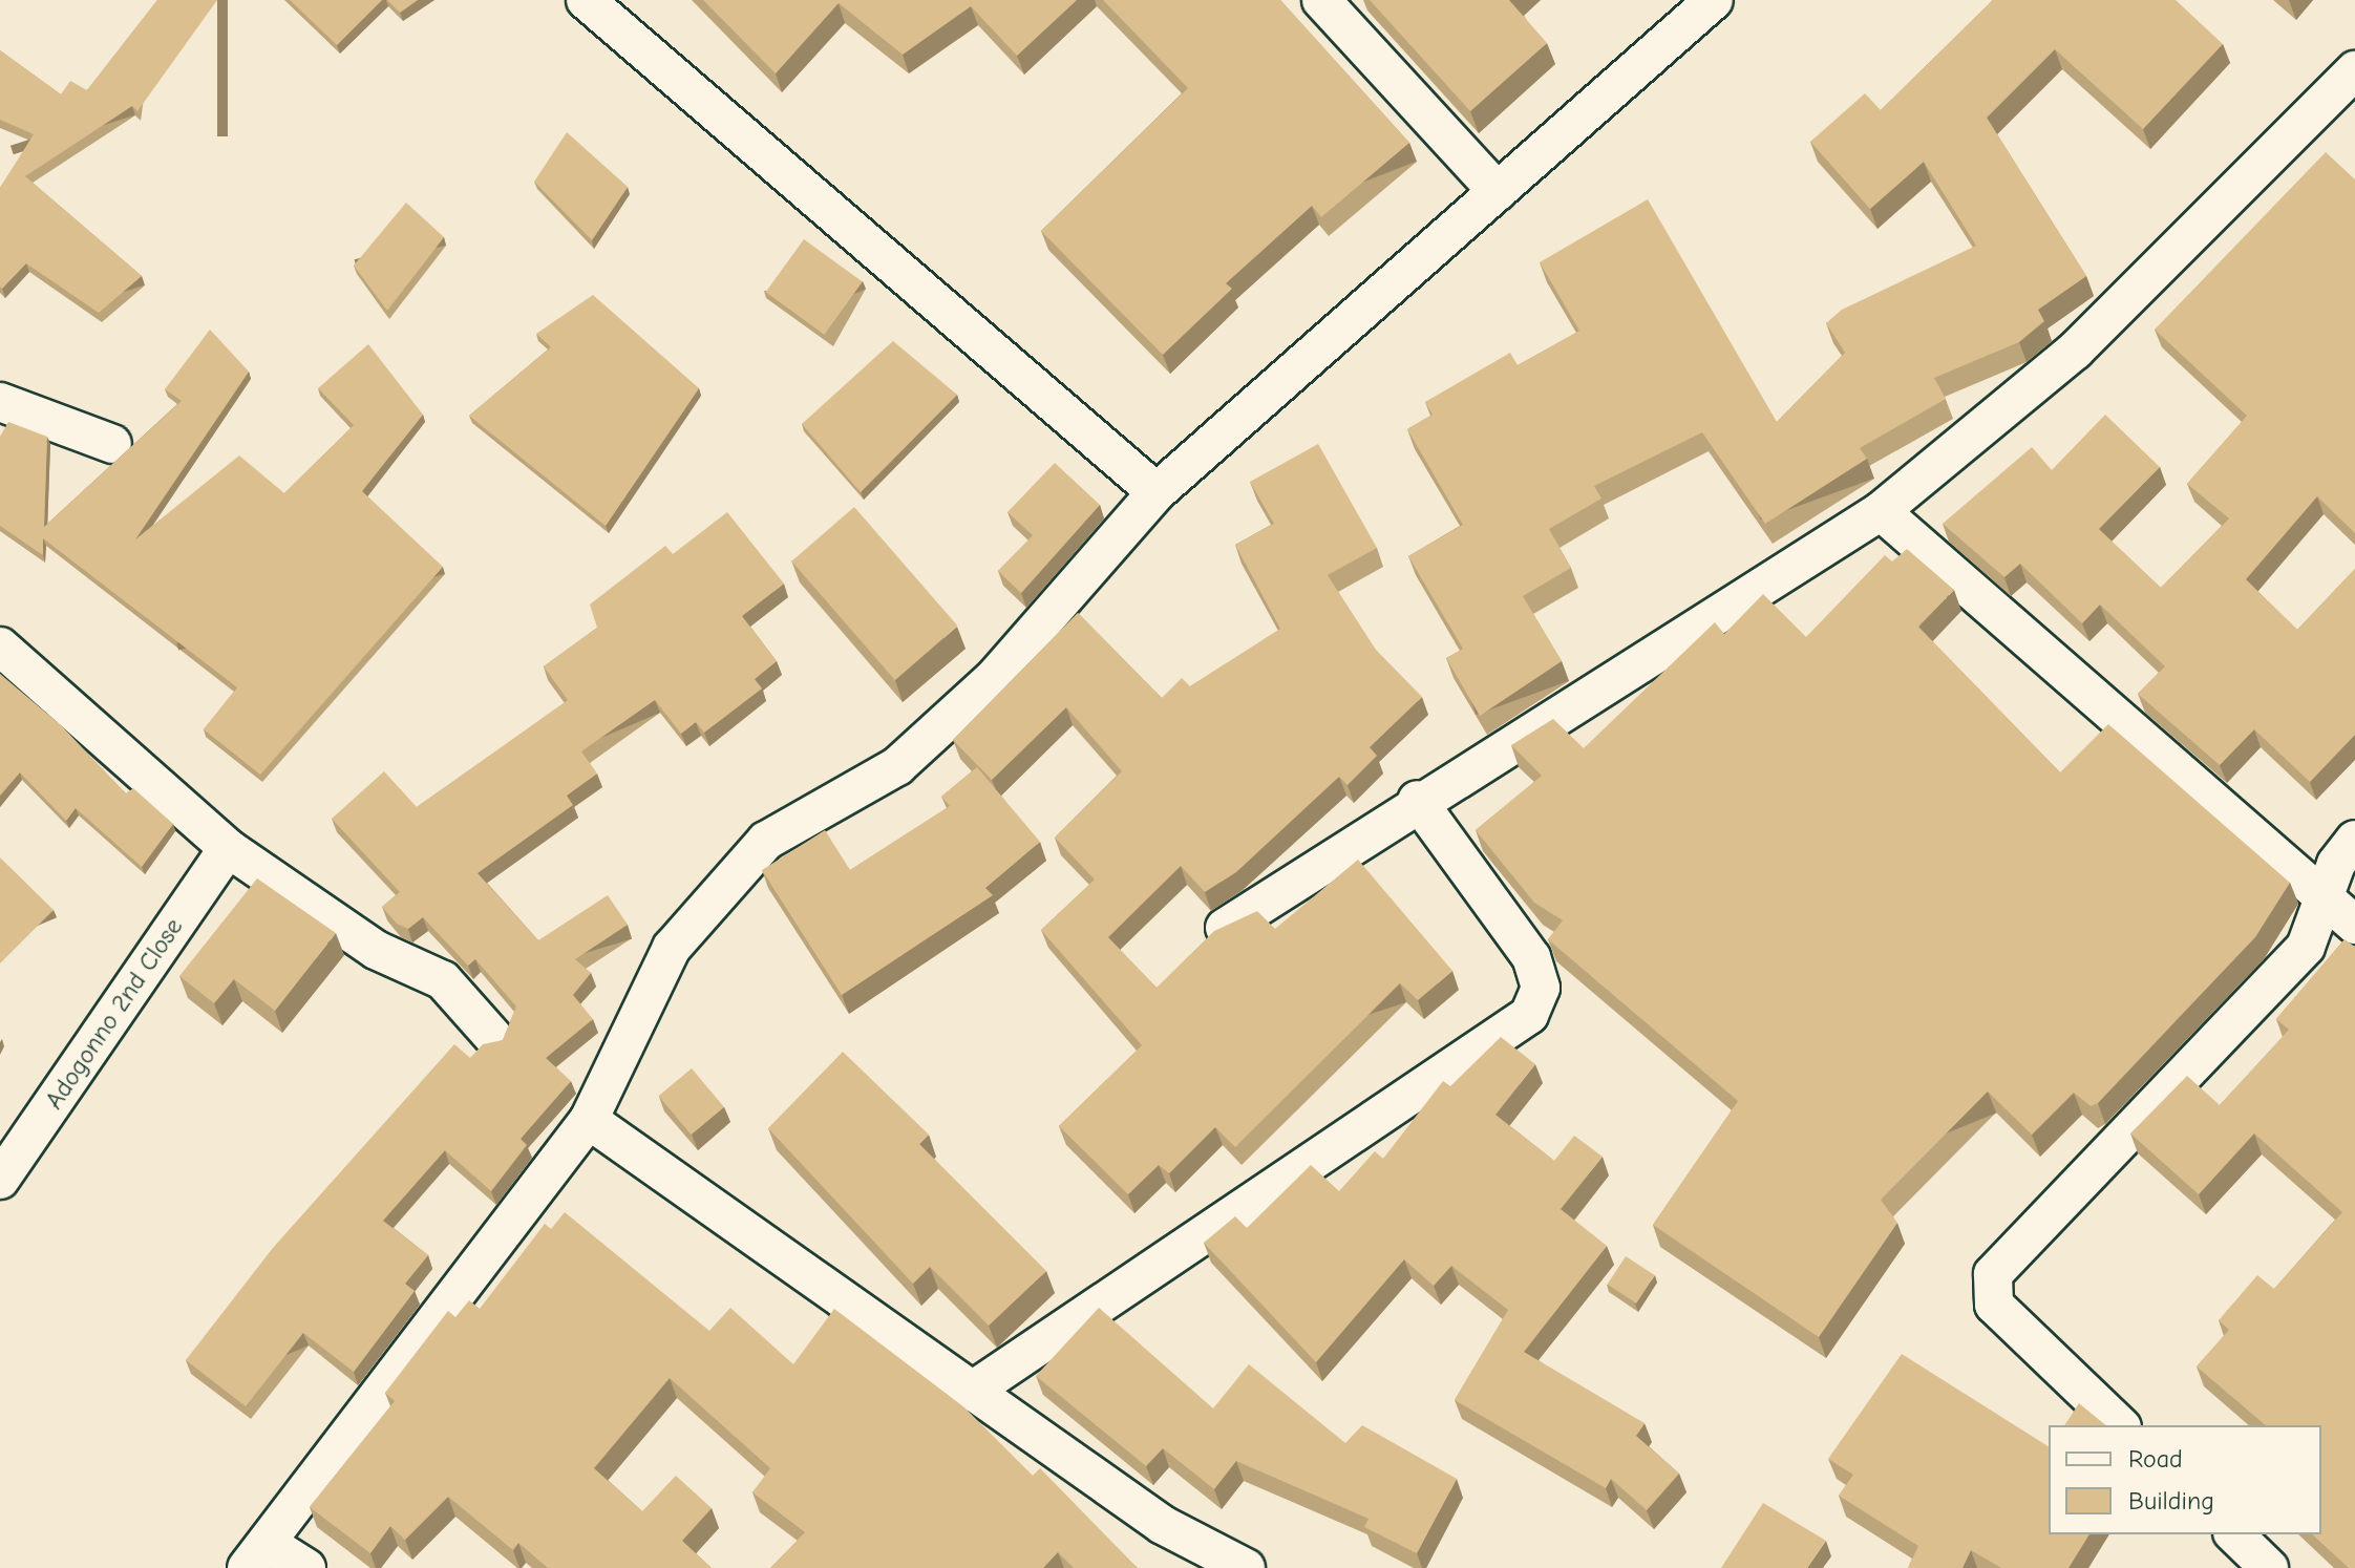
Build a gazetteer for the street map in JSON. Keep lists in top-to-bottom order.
{
  "streets": {
    "street": ["Adogonno 2nd Close"]
  },
  "legend": ["Road", "Building"]
}
